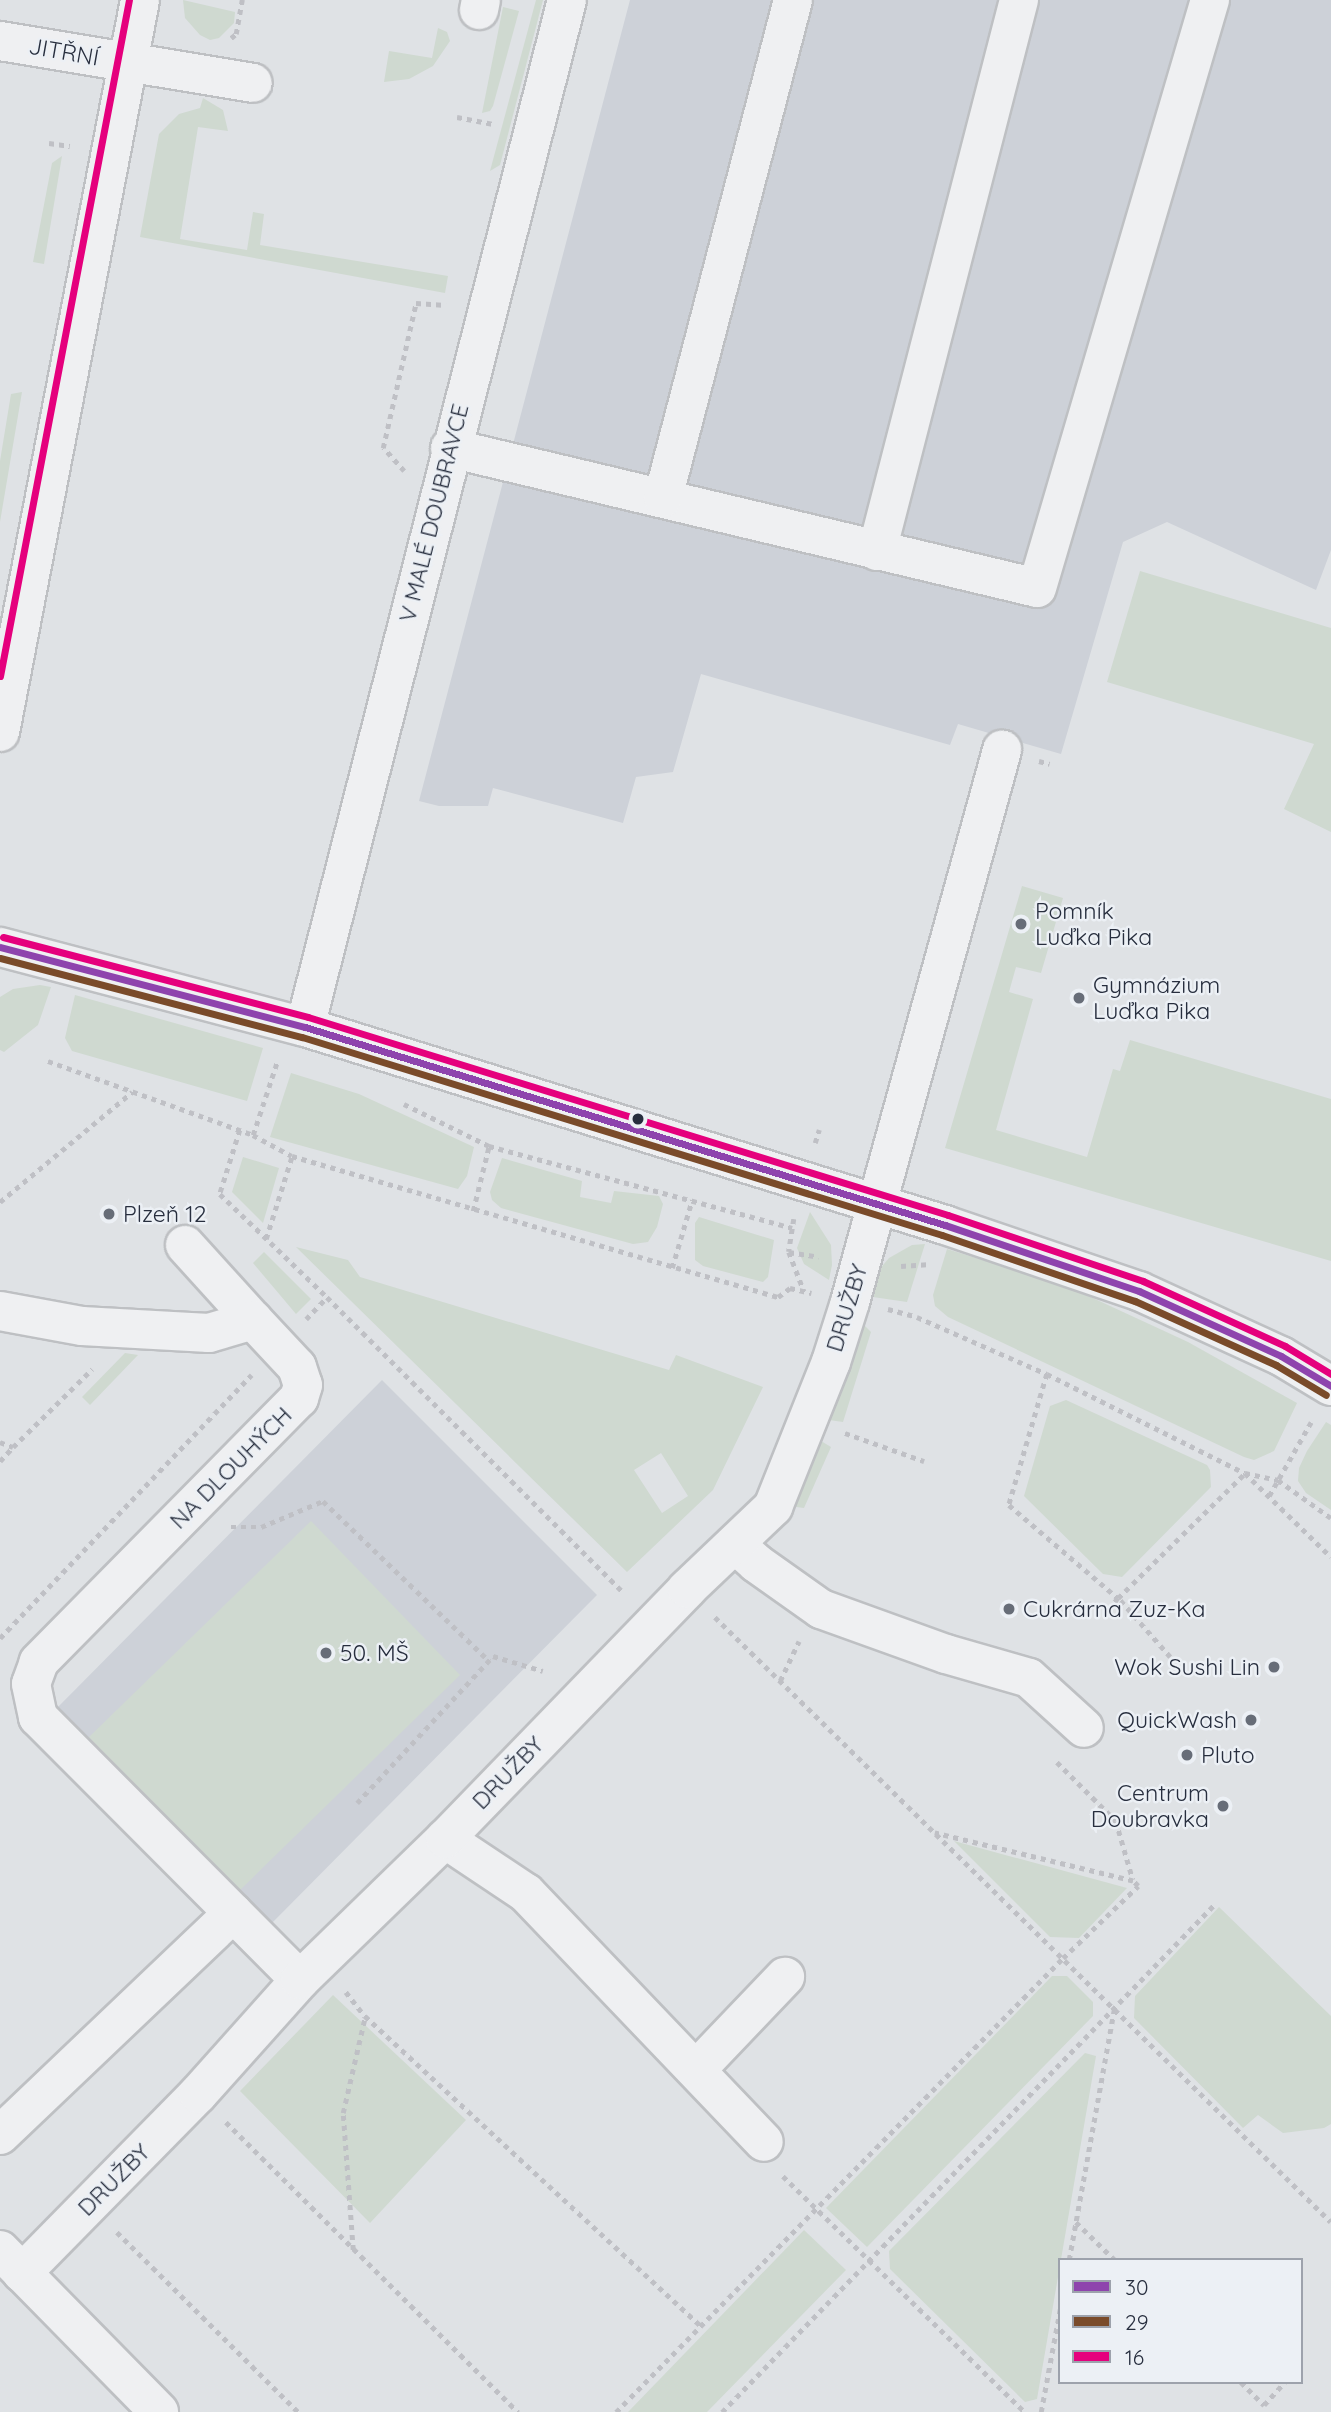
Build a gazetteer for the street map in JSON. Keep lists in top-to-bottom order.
{
  "streets": {
    "street": [
      "JITŘNÍ",
      "V MALÉ DOUBRAVCE",
      "DRUŽBY",
      "NA DLOUHÝCH"
    ]
  },
  "crossings": [
    ["DRUŽBY", "NA DLOUHÝCH"]
  ],
  "places": [
    "Pomník Luďka Pika",
    "Gymnázium Luďka Pika",
    "Plzeň 12",
    "Cukrárna Zuz-Ka",
    "50. MŠ",
    "Wok Sushi Lin",
    "QuickWash",
    "Pluto",
    "Centrum Doubravka"
  ],
  "lines": ["transit line 16", "transit line 30", "transit line 29"],
  "legend": ["30", "29", "16"]
}
